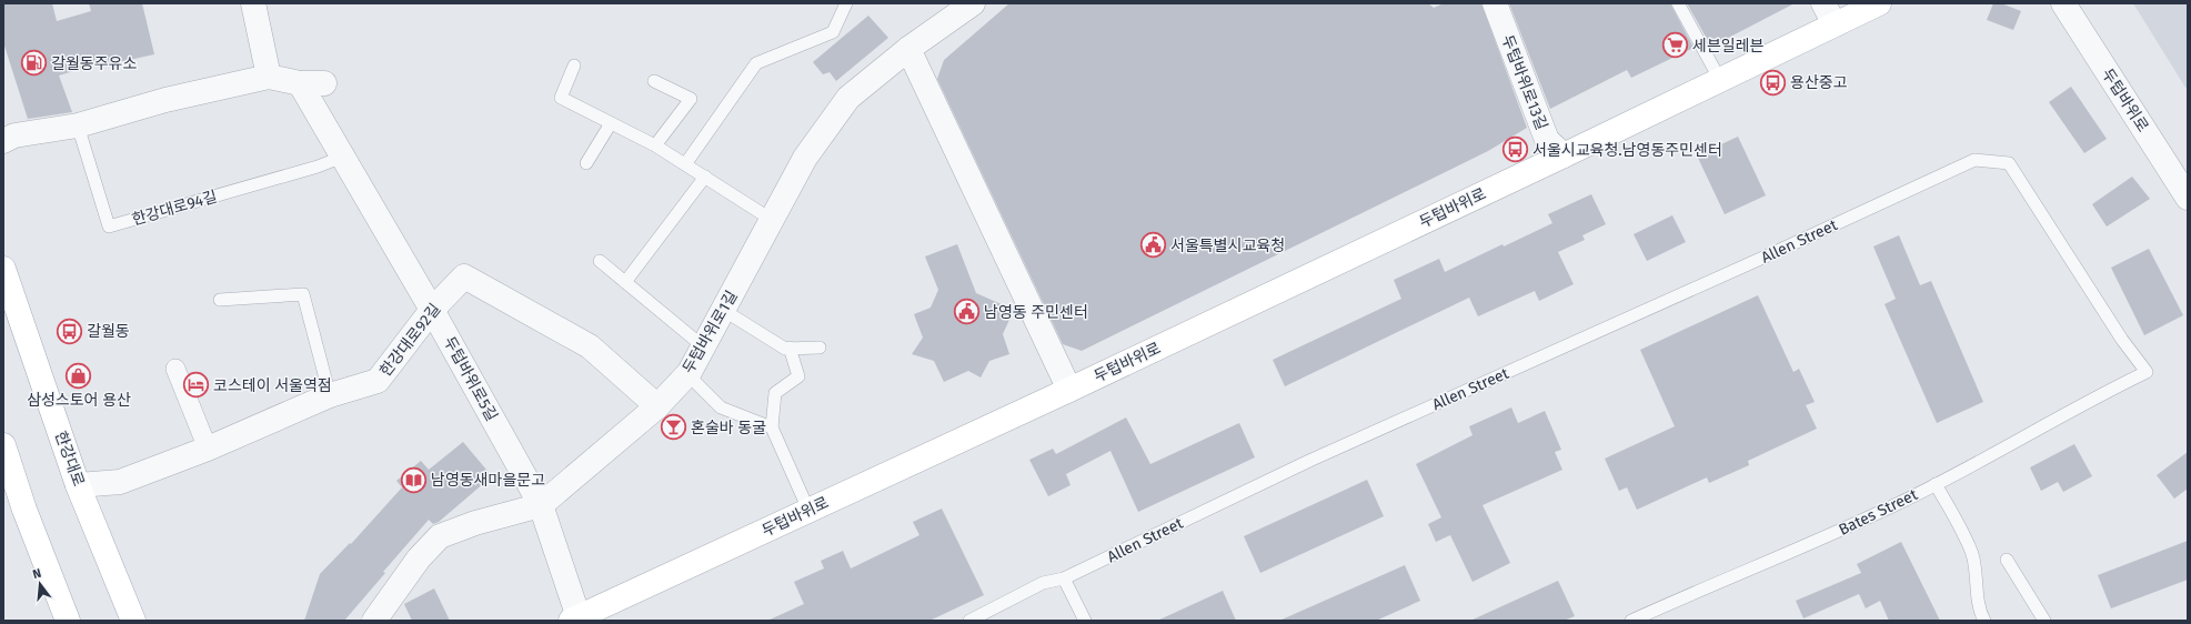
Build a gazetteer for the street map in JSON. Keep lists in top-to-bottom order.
{
  "streets": {
    "main road": ["두텁바위로", "한강대로"],
    "street": [
      "두텁바위로13길",
      "두텁바위로1길",
      "한강대로92길",
      "두텁바위로5길"
    ],
    "lane": ["한강대로94길", "Allen Street", "Bates Street"]
  },
  "crossings": [
    ["두텁바위로13길", "두텁바위로"],
    ["두텁바위로", "두텁바위로5길"],
    ["한강대로94길", "두텁바위로5길"],
    ["Allen Street", "Bates Street"],
    ["두텁바위로1길", "한강대로92길"],
    ["두텁바위로1길", "두텁바위로5길"],
    ["한강대로92길", "두텁바위로5길"],
    ["한강대로92길", "한강대로"]
  ],
  "places": {
    "supermarket": ["세븐일레븐"],
    "fuel station": ["갈월동주유소"],
    "bus stop": ["용산중고", "서울시교육청.남영동주민센터", "갈월동"],
    "public building": ["서울특별시교육청", "남영동 주민센터"],
    "shop": ["삼성스토어 용산"],
    "hotel": ["코스테이 서울역점"],
    "bar": ["혼술바 동굴"],
    "library": ["남영동새마을문고"]
  },
  "north": "top"
}
